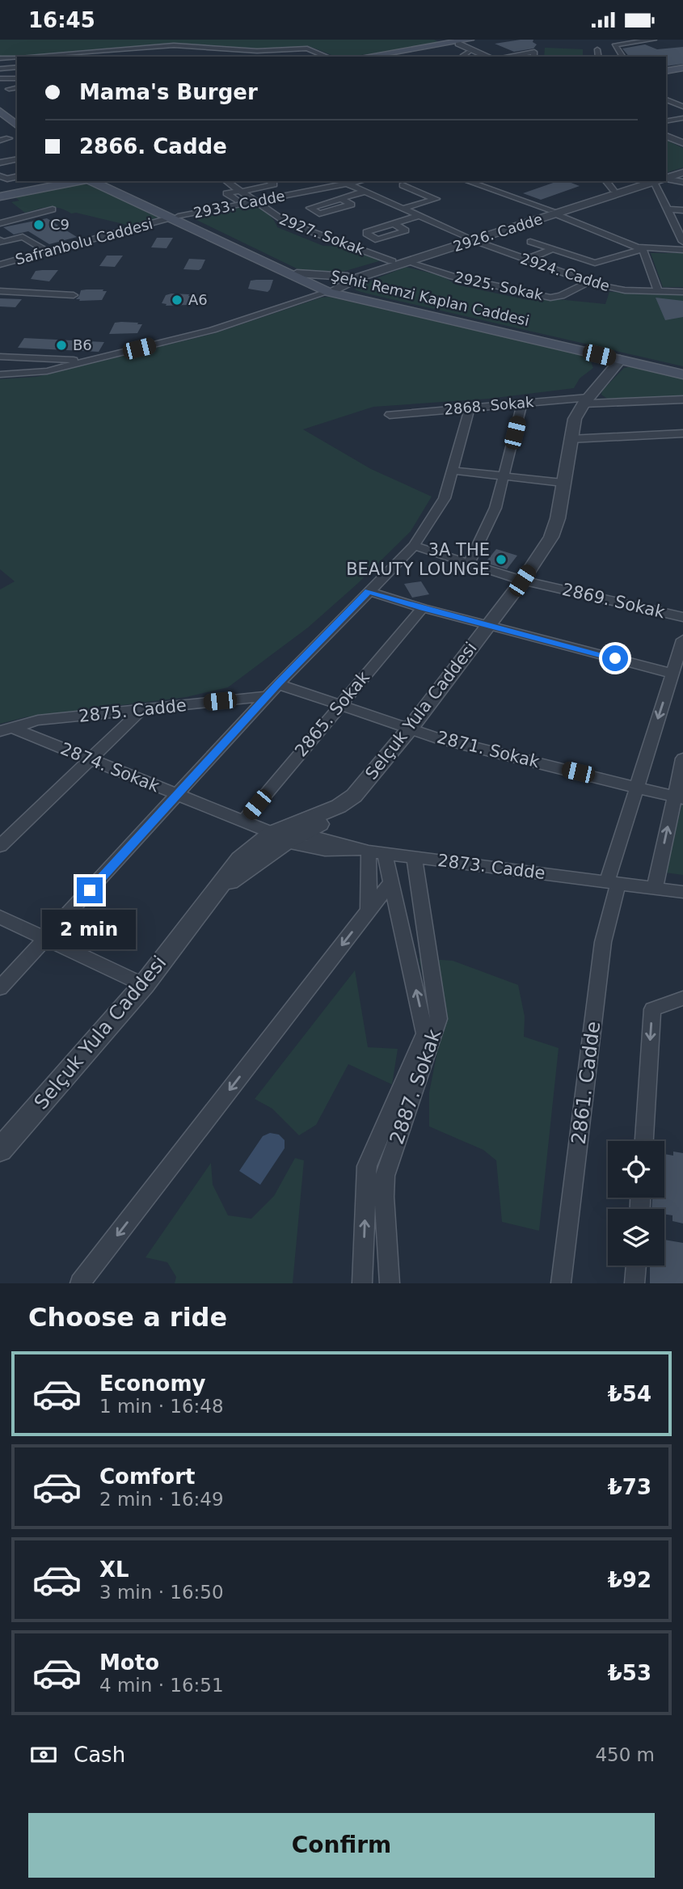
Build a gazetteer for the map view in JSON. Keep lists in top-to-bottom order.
{
  "streets": {
    "main road": ["Şehit Remzi Kaplan Caddesi"],
    "street": [
      "2933. Cadde",
      "2926. Cadde",
      "2927. Sokak",
      "Safranbolu Caddesi",
      "2924. Cadde",
      "2925. Sokak",
      "2868. Sokak",
      "2869. Sokak",
      "2875. Cadde",
      "Selçuk Yula Caddesi",
      "2865. Sokak",
      "2871. Sokak",
      "2874. Sokak",
      "2873. Cadde",
      "2861. Cadde",
      "2887. Sokak"
    ]
  },
  "crossings": [
    ["2933. Cadde", "2927. Sokak"],
    ["2933. Cadde", "Safranbolu Caddesi"],
    ["2933. Cadde", "2924. Cadde"],
    ["2933. Cadde", "Şehit Remzi Kaplan Caddesi"],
    ["2926. Cadde", "2927. Sokak"],
    ["2926. Cadde", "2924. Cadde"],
    ["2926. Cadde", "2925. Sokak"],
    ["2926. Cadde", "Şehit Remzi Kaplan Caddesi"],
    ["Safranbolu Caddesi", "Şehit Remzi Kaplan Caddesi"],
    ["2924. Cadde", "2925. Sokak"],
    ["Şehit Remzi Kaplan Caddesi", "Selçuk Yula Caddesi"],
    ["2868. Sokak", "Selçuk Yula Caddesi"],
    ["2869. Sokak", "Selçuk Yula Caddesi"],
    ["2875. Cadde", "2874. Sokak"],
    ["Selçuk Yula Caddesi", "2871. Sokak"],
    ["Selçuk Yula Caddesi", "2874. Sokak"],
    ["Selçuk Yula Caddesi", "2873. Cadde"],
    ["2865. Sokak", "2871. Sokak"],
    ["2865. Sokak", "2874. Sokak"],
    ["2871. Sokak", "2861. Cadde"],
    ["2874. Sokak", "2873. Cadde"],
    ["2873. Cadde", "2861. Cadde"],
    ["2873. Cadde", "2887. Sokak"]
  ],
  "places": [
    "C9",
    "A6",
    "B6",
    "3A THE BEAUTY LOUNGE"
  ],
  "page": {
    "status": "16:45",
    "banner": ["Mama's Burger", "2866. Cadde"],
    "bubble": "2 min",
    "heading": "Choose a ride",
    "list": [
      {
        "name": "Economy",
        "note": "1 min · 16:48",
        "value": "₺54"
      },
      {
        "name": "Comfort",
        "note": "2 min · 16:49",
        "value": "₺73"
      },
      {
        "name": "XL",
        "note": "3 min · 16:50",
        "value": "₺92"
      },
      {
        "name": "Moto",
        "note": "4 min · 16:51",
        "value": "₺53"
      }
    ],
    "pay": ["Cash", "450 m"],
    "buttons": "Confirm"
  }
}
